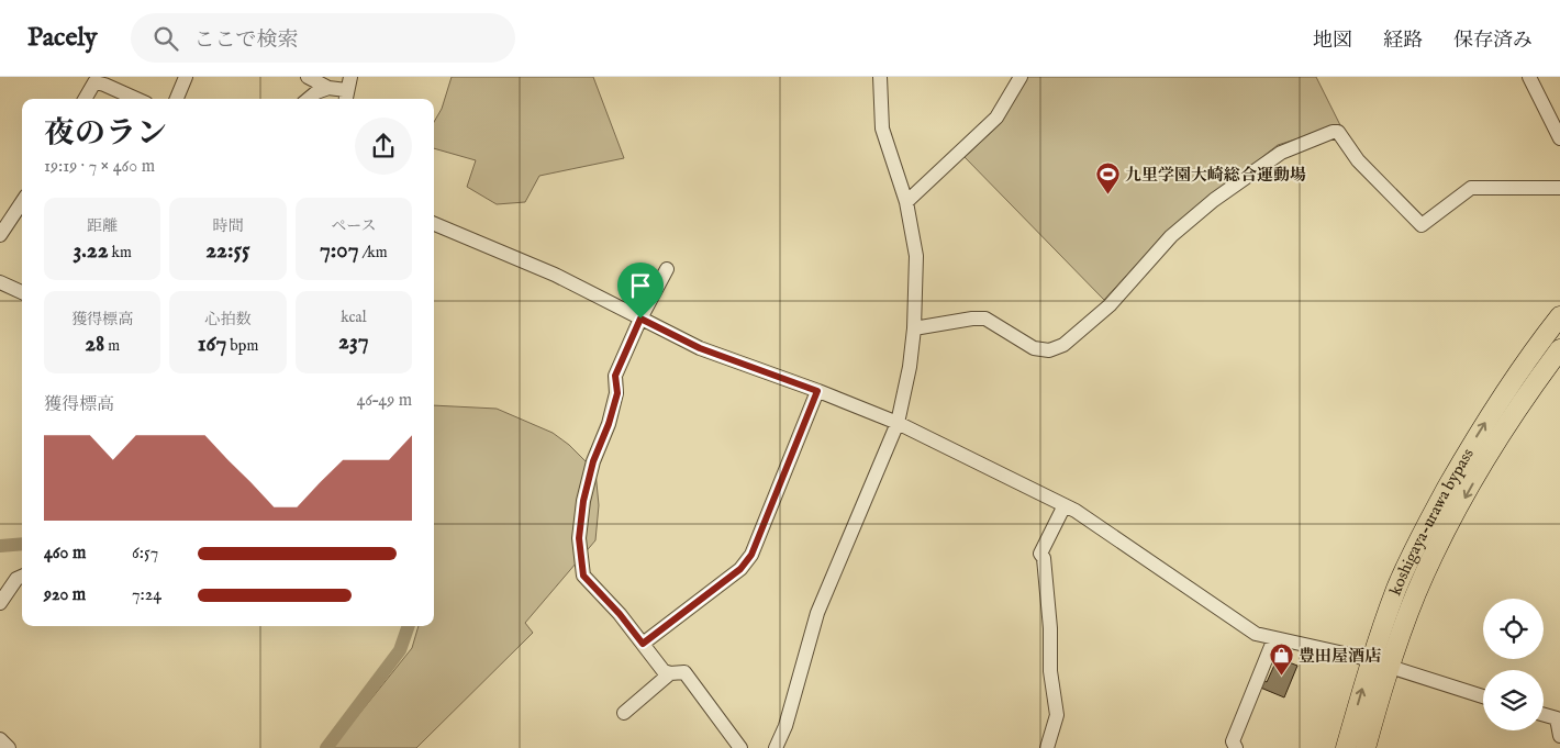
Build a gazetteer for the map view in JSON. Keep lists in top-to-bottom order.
{
  "streets": {
    "highway": ["koshigaya-urawa bypass"]
  },
  "places": {
    "sports": ["九里学園大崎総合運動場"],
    "shop": ["豊田屋酒店"]
  },
  "page": {
    "header": "Pacely",
    "search": "ここで検索",
    "nav": ["地図", "経路", "保存済み"],
    "heading": ["夜のラン", "19:19 · 7 × 460 m"],
    "stats": [
      ["距離", "3.22 km"],
      ["時間", "22:55"],
      ["ペース", "7:07 /km"],
      ["獲得標高", "28 m"],
      ["心拍数", "167 bpm"],
      ["kcal", "237"]
    ],
    "chart": ["獲得標高", "46–49 m"],
    "list": [
      {
        "name": "460 m",
        "note": "6:57"
      },
      {
        "name": "920 m",
        "note": "7:24"
      }
    ]
  }
}
